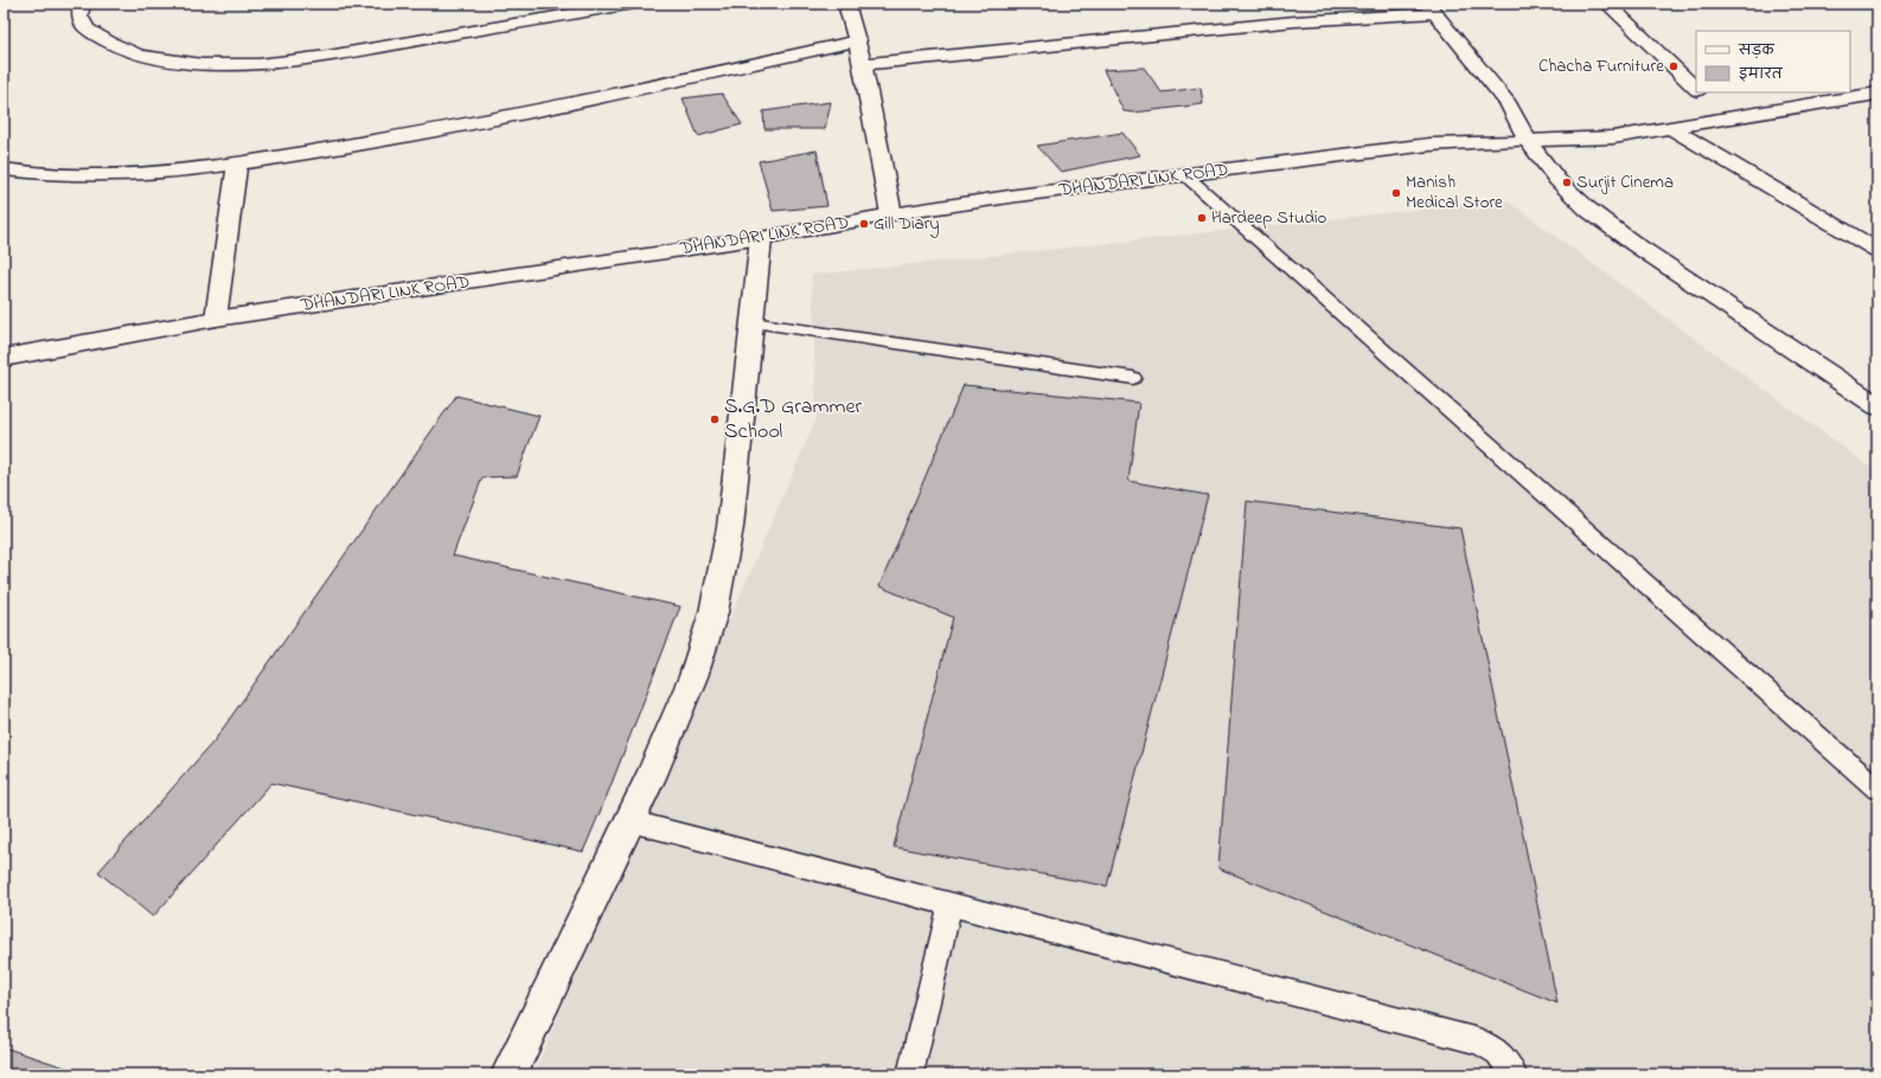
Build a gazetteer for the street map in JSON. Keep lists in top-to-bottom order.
{
  "streets": {
    "street": ["DHANDARI LINK ROAD"]
  },
  "places": [
    "Chacha Furniture",
    "Surjit Cinema",
    "Manish Medical Store",
    "Hardeep Studio",
    "Gill Diary",
    "S.G.D Grammer School"
  ],
  "legend": ["सड़क", "इमारत"]
}
